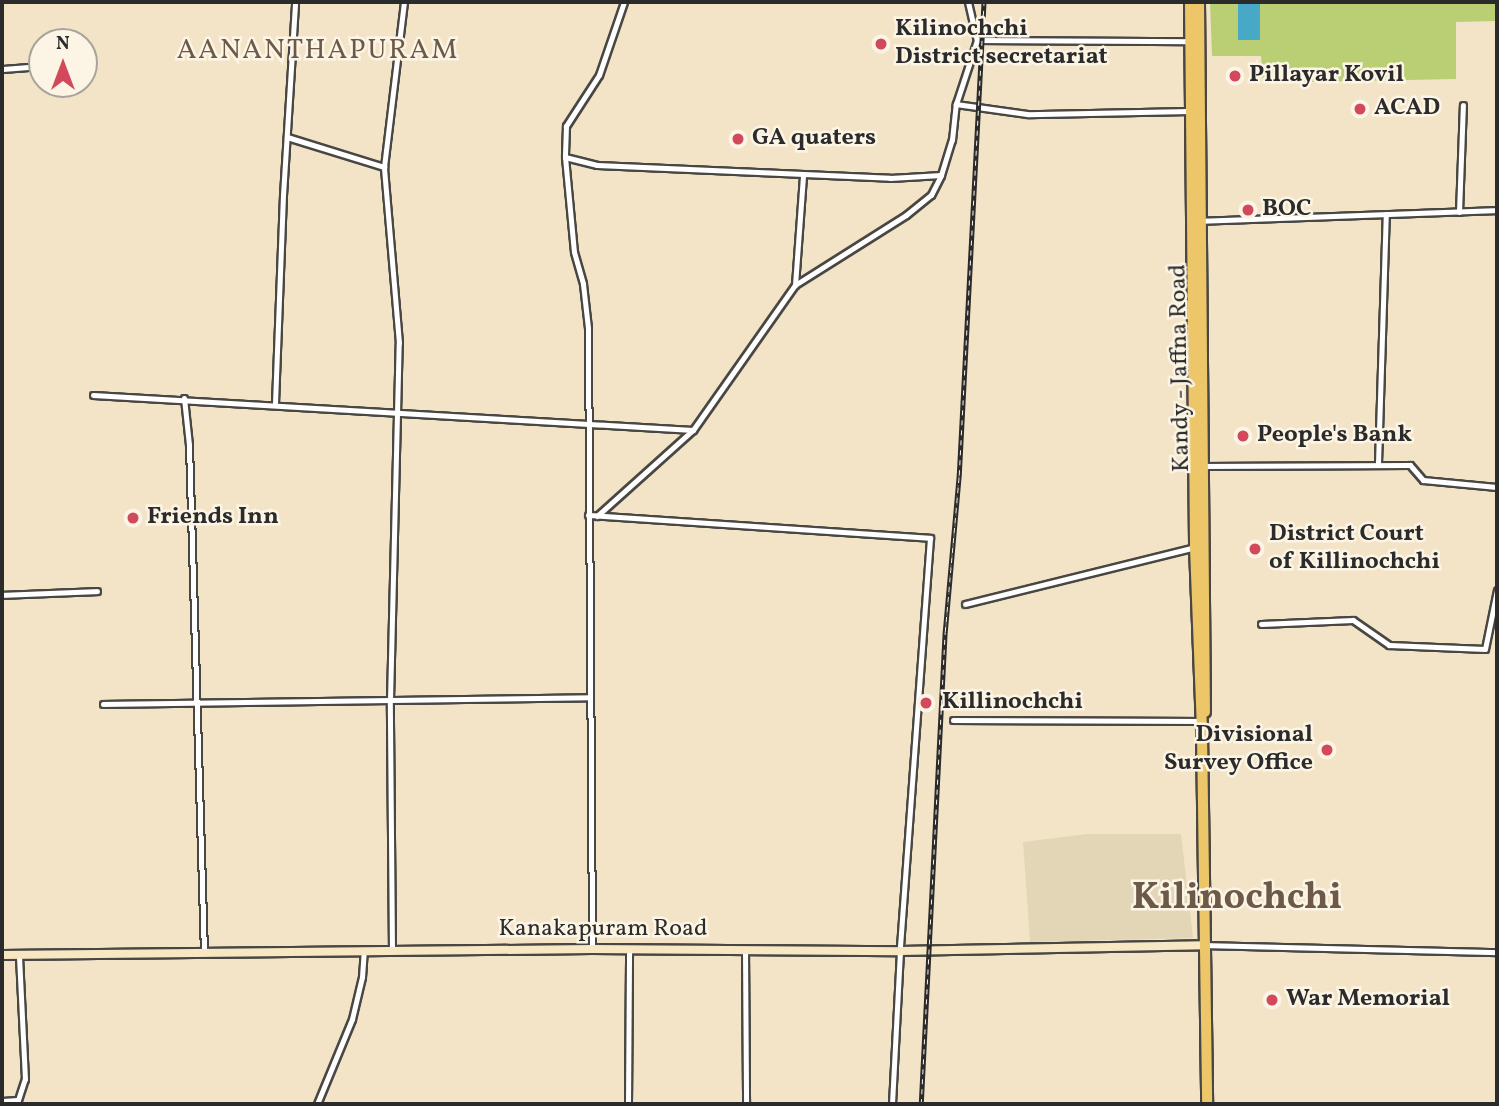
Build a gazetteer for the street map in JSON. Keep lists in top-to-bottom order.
{
  "streets": {
    "highway": ["Kandy - Jaffna Road"],
    "street": ["Kanakapuram Road"]
  },
  "crossings": [
    ["Kandy - Jaffna Road", "Kanakapuram Road"]
  ],
  "districts": ["AANANTHAPURAM", "Kilinochchi"],
  "places": [
    "Kilinochchi District secretariat",
    "Pillayar Kovil",
    "ACAD",
    "GA quaters",
    "BOC",
    "People's Bank",
    "Friends Inn",
    "District Court of Killinochchi",
    "Killinochchi",
    "Divisional Survey Office",
    "War Memorial"
  ],
  "north": "top"
}
